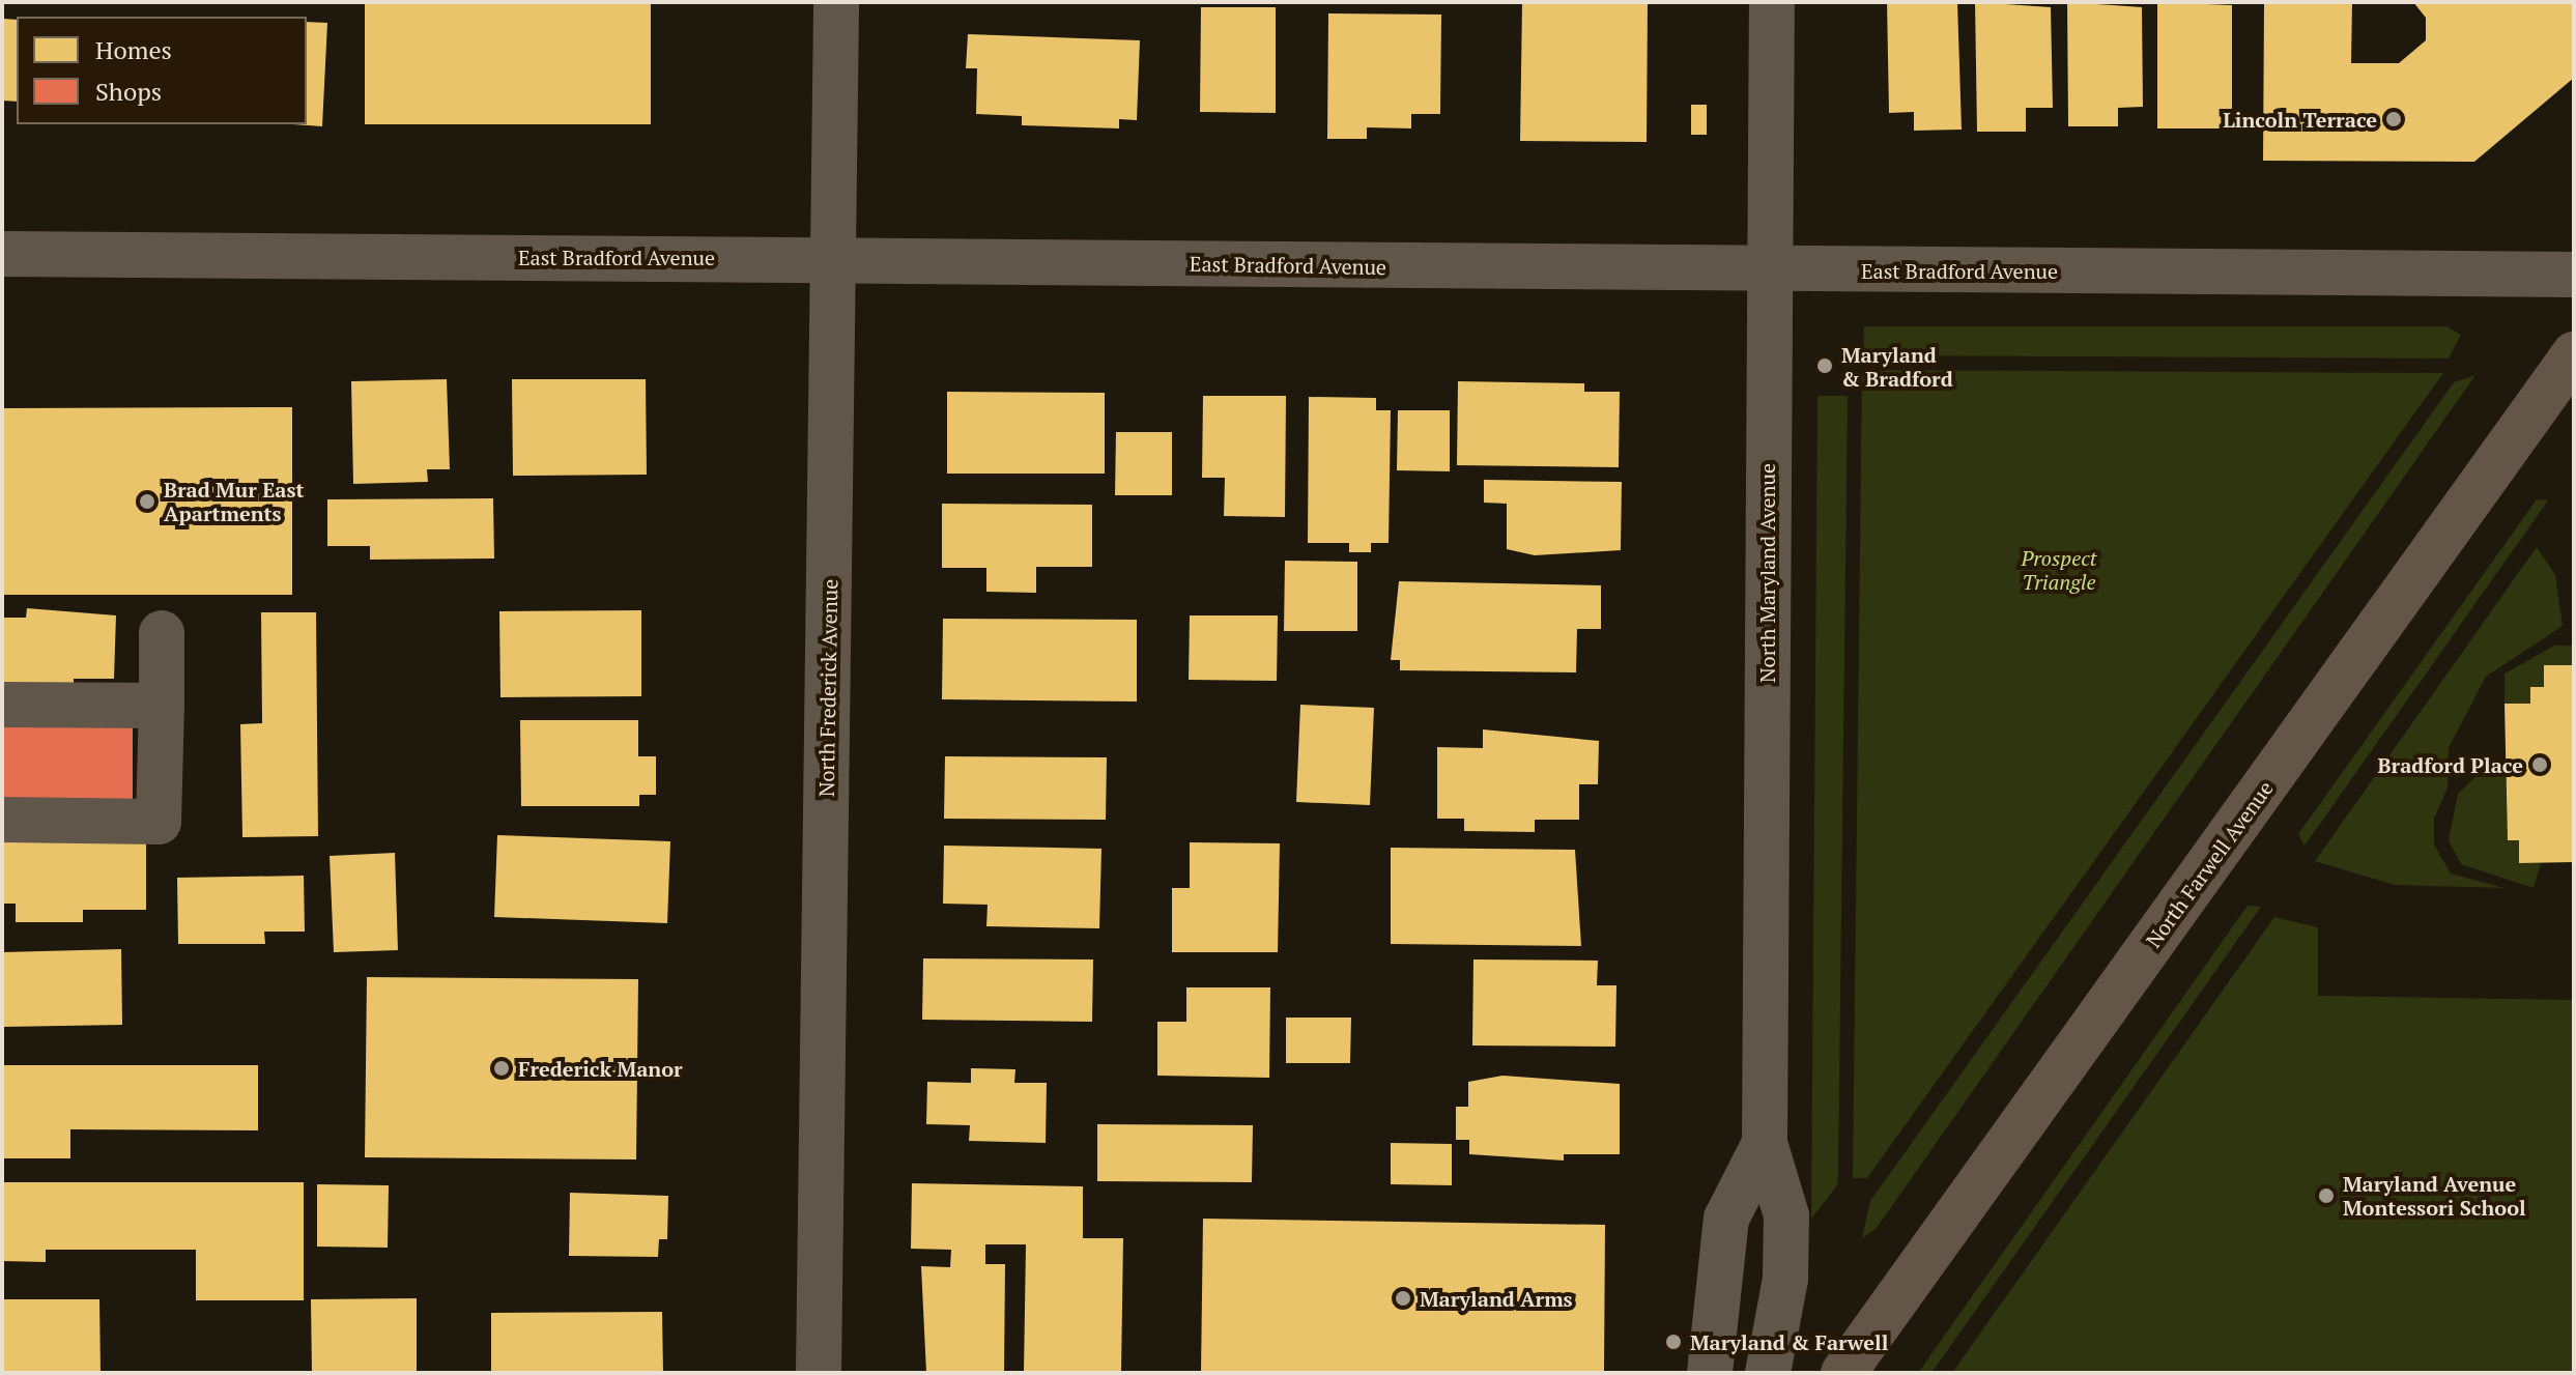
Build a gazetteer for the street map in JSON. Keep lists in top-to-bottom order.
{
  "streets": {
    "main road": ["North Farwell Avenue"],
    "street": ["East Bradford Avenue", "North Maryland Avenue", "North Frederick Avenue"]
  },
  "crossings": [
    ["East Bradford Avenue", "North Maryland Avenue"],
    ["East Bradford Avenue", "North Frederick Avenue"]
  ],
  "parks": ["Prospect Triangle"],
  "places": [
    "Lincoln Terrace",
    "Maryland & Bradford",
    "Brad Mur East Apartments",
    "Bradford Place",
    "Frederick Manor",
    "Maryland Avenue Montessori School",
    "Maryland Arms",
    "Maryland & Farwell"
  ],
  "legend": ["Homes", "Shops"]
}
